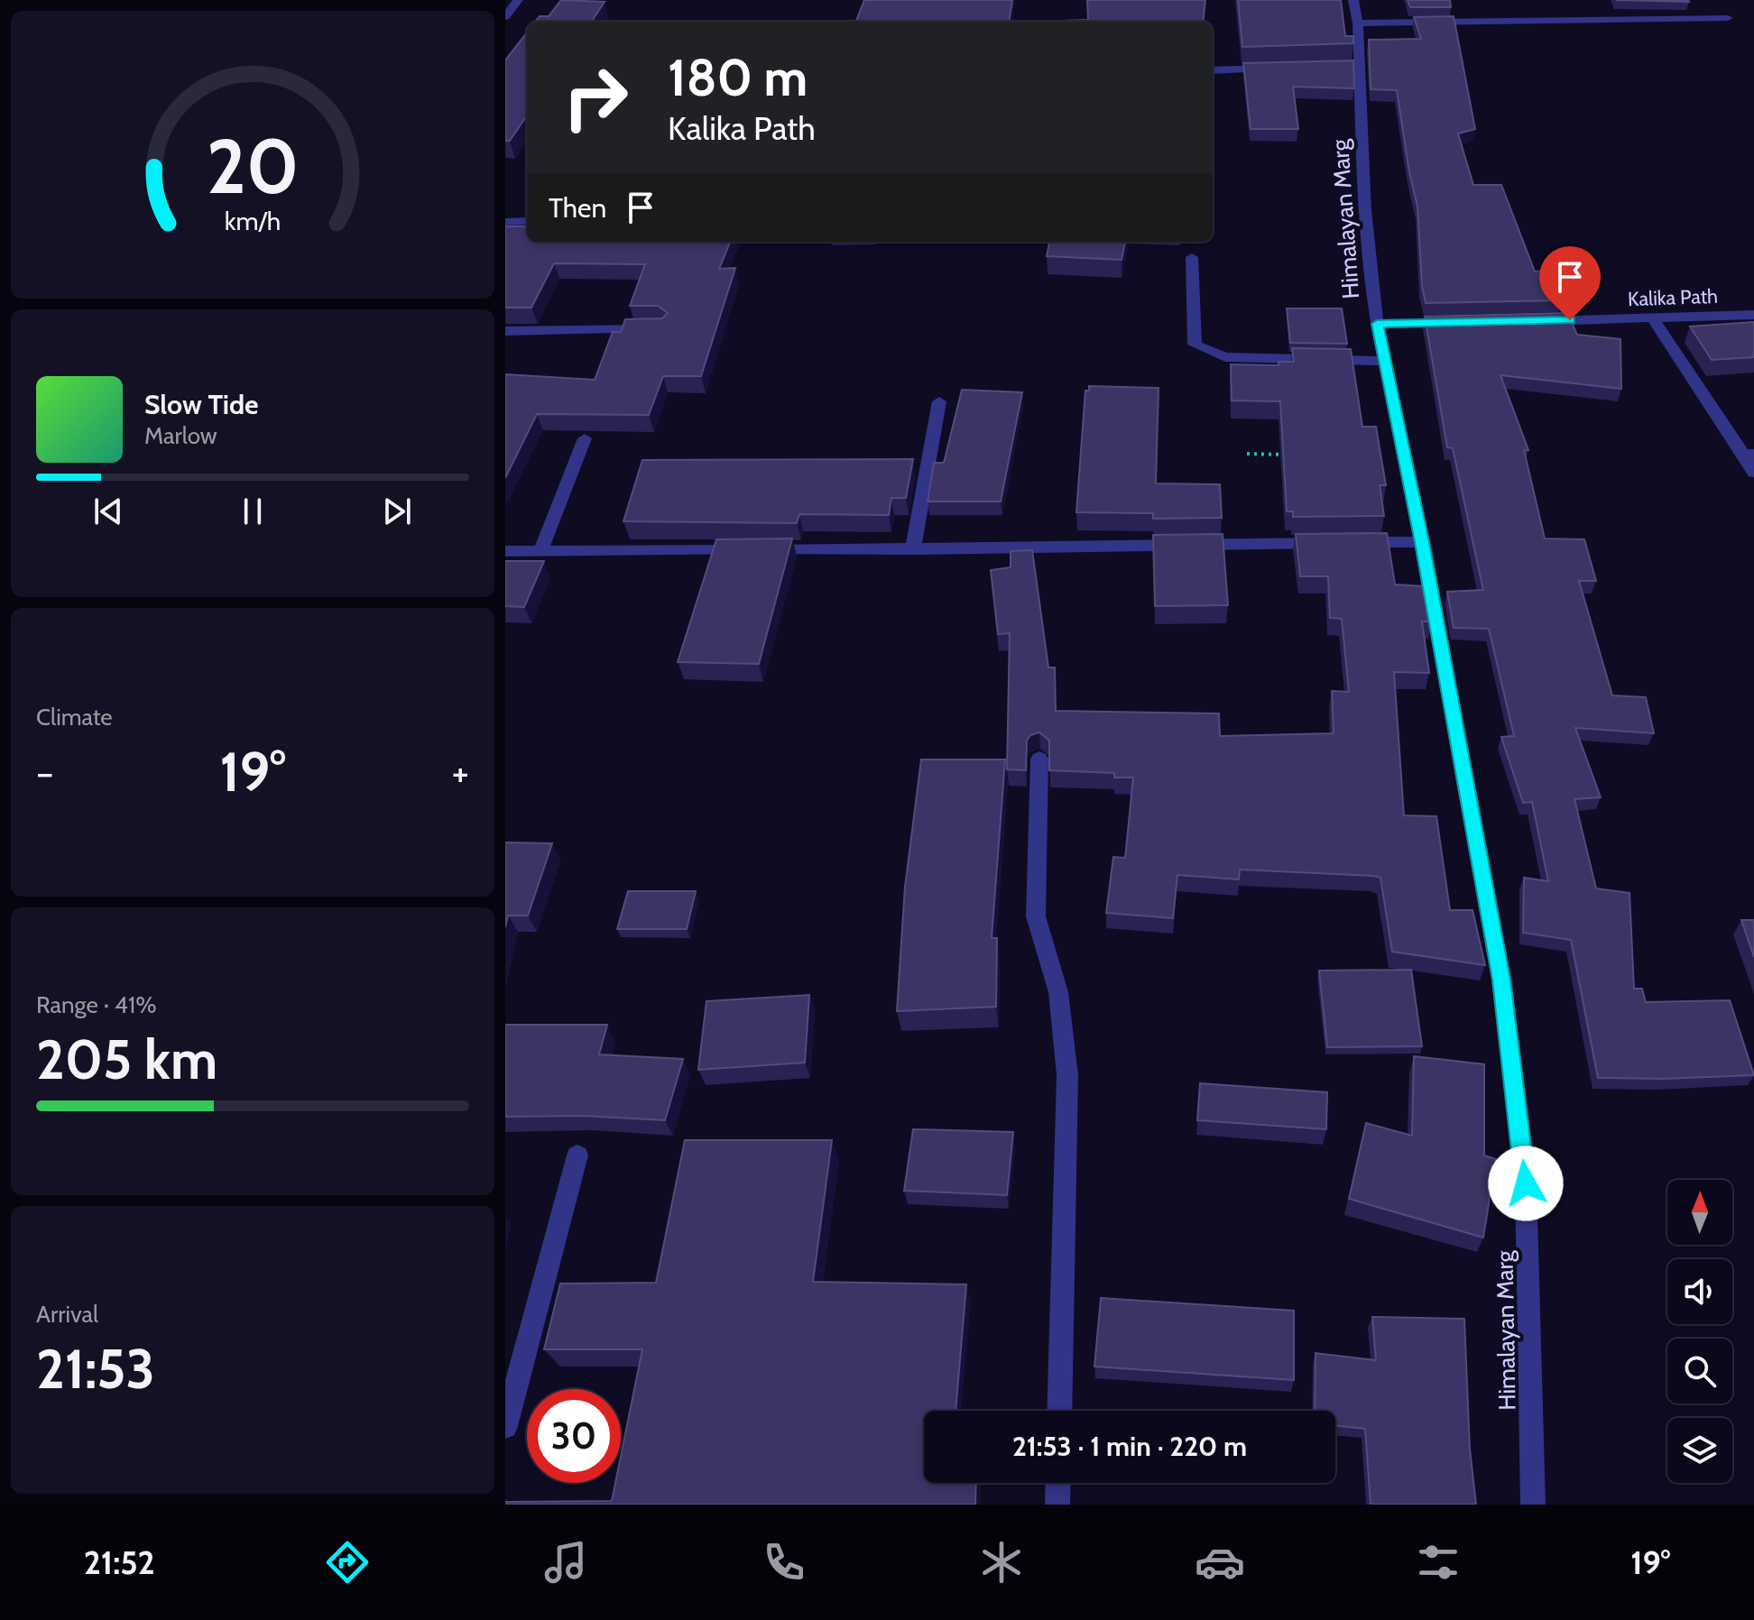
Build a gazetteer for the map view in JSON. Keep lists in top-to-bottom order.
{
  "streets": {
    "street": ["Himalayan Marg", "Kalika Path"]
  },
  "north": "top",
  "page": {
    "turn": ["180 m", "Kalika Path"],
    "then": "Then",
    "song": ["Slow Tide", "Marlow"],
    "tile": [
      "Climate",
      ["Range · 41%", "205 km"],
      ["Arrival", "21:53"]
    ],
    "heat": ["−", "19°", "+"],
    "limit": "30",
    "trip": "21:53 · 1 min · 220 m",
    "tabs": ["21:52", "19°"],
    "gauge": ["20", "km/h"]
  }
}
